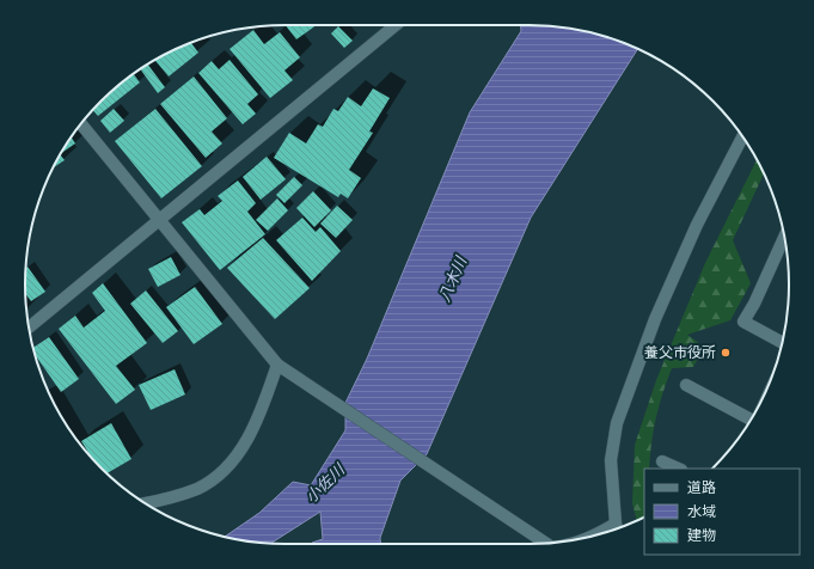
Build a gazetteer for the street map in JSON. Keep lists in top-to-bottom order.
{
  "water": ["八木川", "小佐川"],
  "places": ["養父市役所"],
  "legend": ["道路", "水域", "建物"]
}
